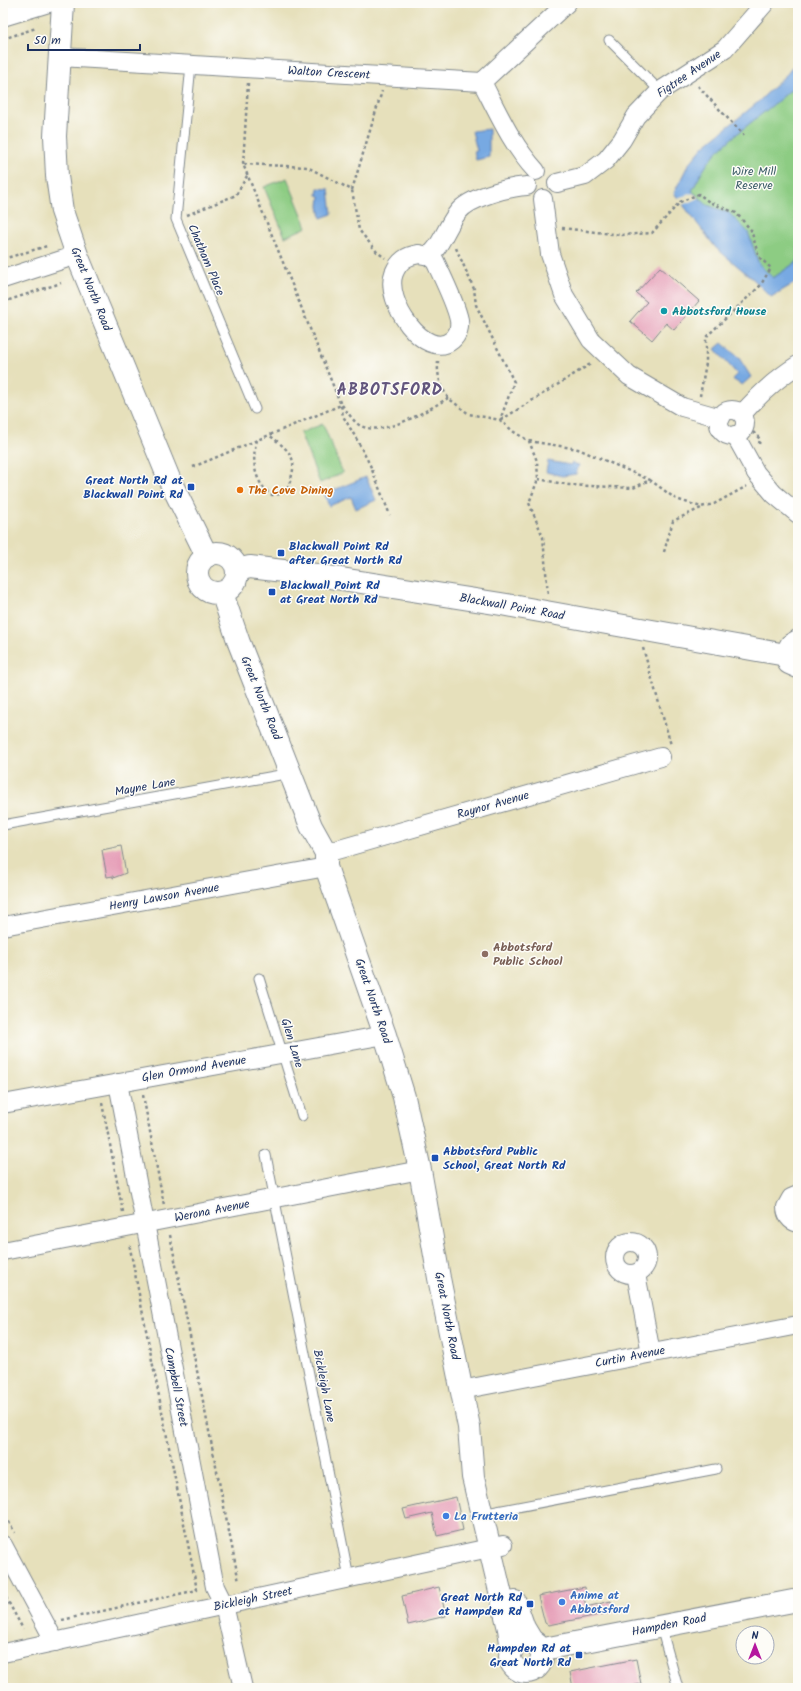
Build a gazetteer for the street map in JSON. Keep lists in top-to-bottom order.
{
  "streets": {
    "main road": ["Great North Road", "Blackwall Point Road", "Hampden Road"],
    "street": [
      "Walton Crescent",
      "Figtree Avenue",
      "Raynor Avenue",
      "Henry Lawson Avenue",
      "Glen Ormond Avenue",
      "Werona Avenue",
      "Curtin Avenue",
      "Campbell Street",
      "Bickleigh Street"
    ],
    "lane": [
      "Chatham Place",
      "Mayne Lane",
      "Glen Lane",
      "Bickleigh Lane"
    ]
  },
  "crossings": [
    ["Walton Crescent", "Chatham Place"],
    ["Walton Crescent", "Great North Road"],
    ["Great North Road", "Blackwall Point Road"],
    ["Great North Road", "Mayne Lane"],
    ["Great North Road", "Raynor Avenue"],
    ["Great North Road", "Henry Lawson Avenue"],
    ["Great North Road", "Glen Ormond Avenue"],
    ["Great North Road", "Werona Avenue"],
    ["Great North Road", "Curtin Avenue"],
    ["Great North Road", "Bickleigh Street"],
    ["Great North Road", "Hampden Road"],
    ["Raynor Avenue", "Henry Lawson Avenue"],
    ["Glen Lane", "Glen Ormond Avenue"],
    ["Glen Ormond Avenue", "Campbell Street"],
    ["Werona Avenue", "Bickleigh Lane"],
    ["Werona Avenue", "Campbell Street"],
    ["Bickleigh Lane", "Bickleigh Street"],
    ["Campbell Street", "Bickleigh Street"]
  ],
  "districts": ["ABBOTSFORD"],
  "parks": ["Wire Mill Reserve"],
  "places": {
    "other": [
      "Abbotsford House",
      "The Cove Dining",
      "Abbotsford Public School",
      "La Frutteria",
      "Anime at Abbotsford"
    ],
    "transit": [
      "Great North Rd at Blackwall Point Rd",
      "Blackwall Point Rd after Great North Rd",
      "Blackwall Point Rd at Great North Rd",
      "Abbotsford Public School, Great North Rd",
      "Great North Rd at Hampden Rd",
      "Hampden Rd at Great North Rd"
    ]
  },
  "scale_bar": "50 m",
  "north": "top"
}
